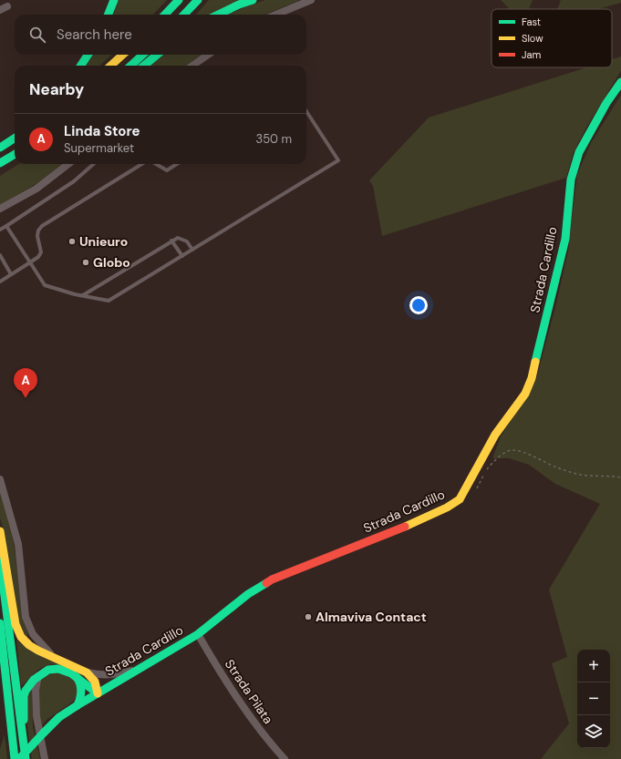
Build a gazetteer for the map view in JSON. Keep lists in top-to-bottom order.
{
  "streets": {
    "main road": ["Strada Cardillo"],
    "street": ["Strada Pilata"]
  },
  "crossings": [
    ["Strada Cardillo", "Strada Pilata"]
  ],
  "places": ["Unieuro", "Globo", "Almaviva Contact"],
  "legend": ["Fast", "Slow", "Jam"],
  "page": {
    "search": "Search here",
    "heading": "Nearby",
    "list": [
      {
        "mark": "A",
        "name": "Linda Store",
        "note": "Supermarket",
        "value": "350 m"
      }
    ],
    "pins": "A",
    "map_buttons": ["+", "−"]
  }
}
